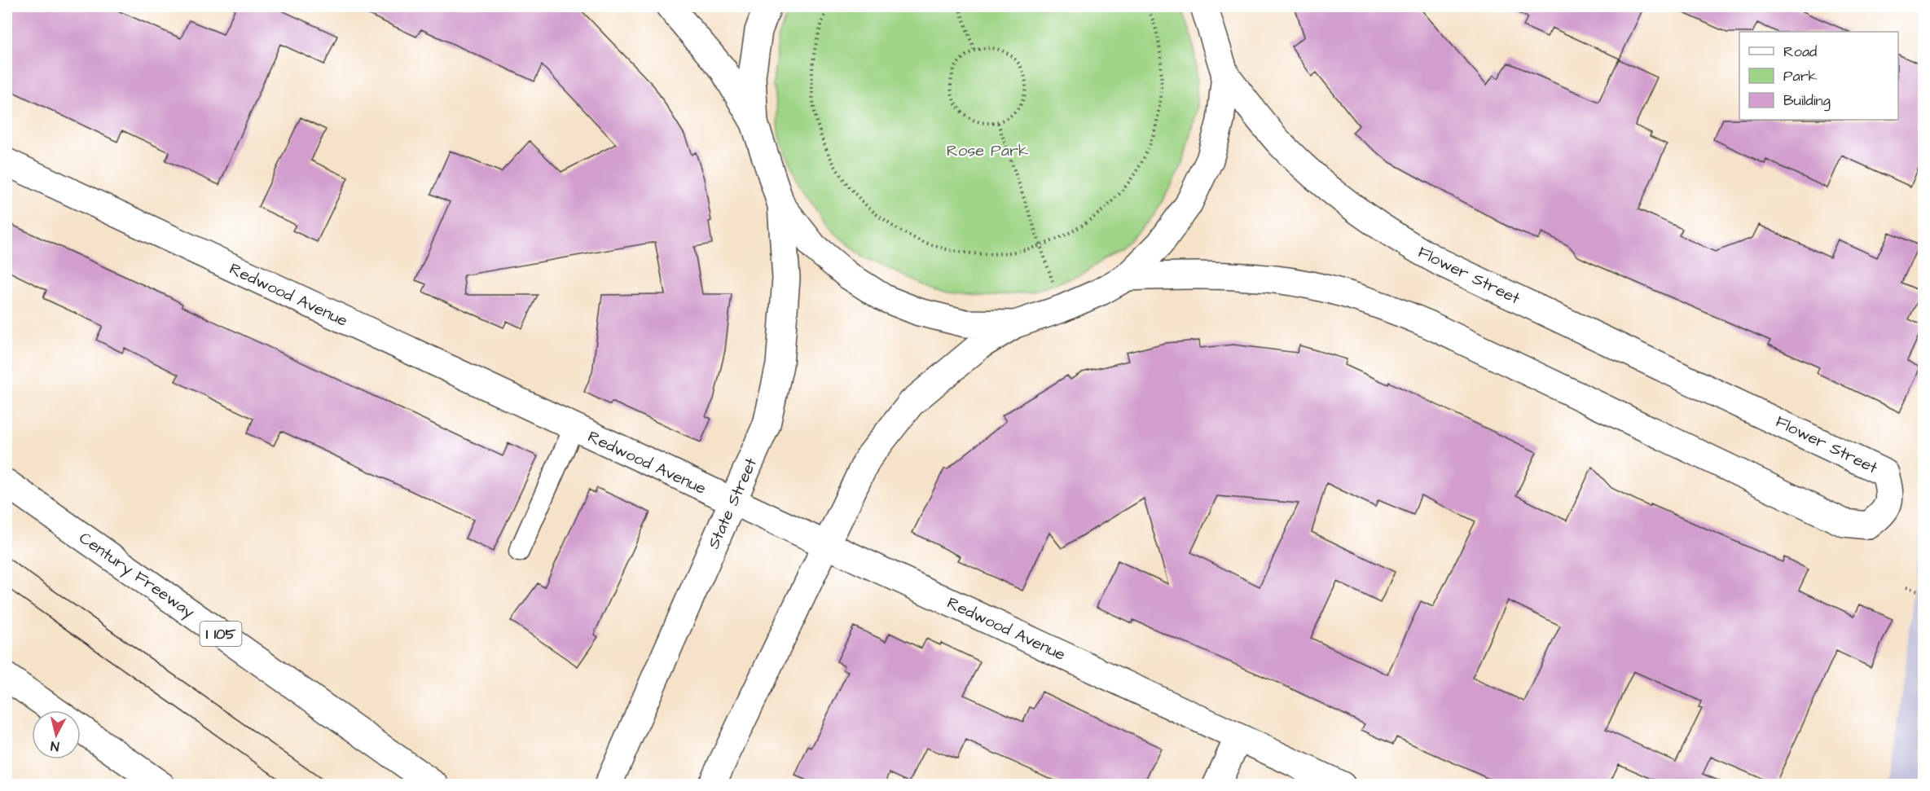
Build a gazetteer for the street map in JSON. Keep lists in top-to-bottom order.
{
  "streets": {
    "main road": [
      "Flower Street",
      "Redwood Avenue",
      "State Street",
      "Century Freeway",
      "I 105"
    ]
  },
  "crossings": [
    ["Redwood Avenue", "State Street"]
  ],
  "parks": ["Rose Park"],
  "legend": ["Road", "Park", "Building"],
  "north": "bottom"
}
